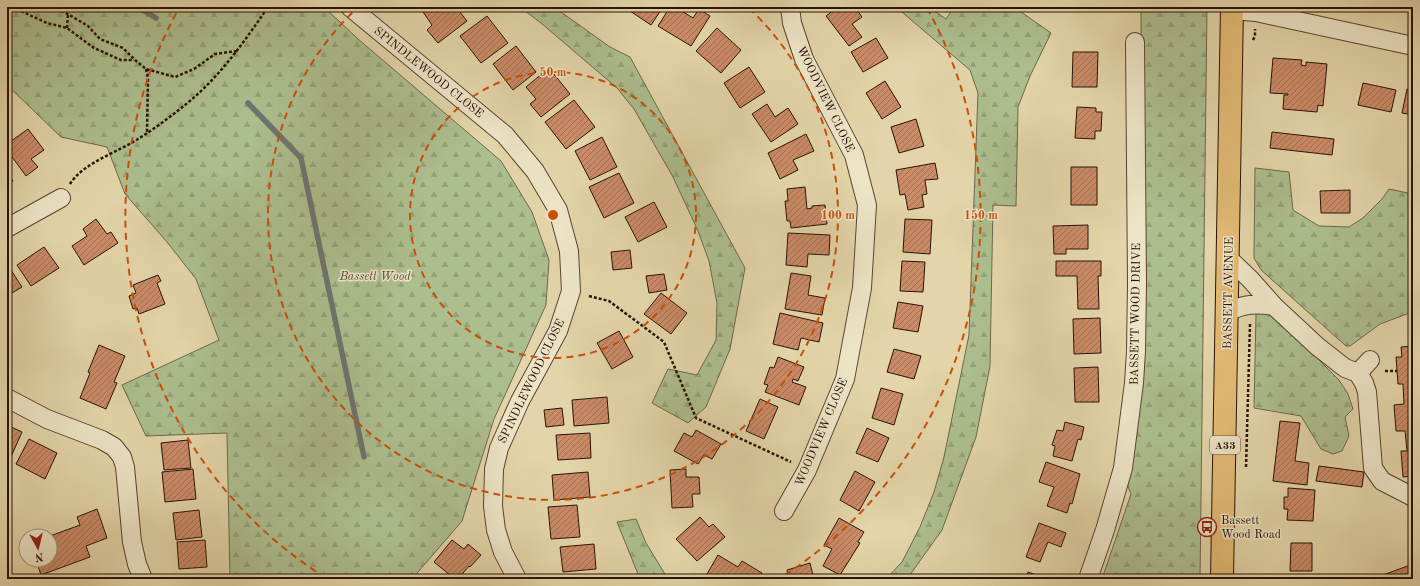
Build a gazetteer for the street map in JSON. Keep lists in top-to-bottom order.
{
  "streets": {
    "main road": ["BASSETT AVENUE", "A33"],
    "street": ["SPINDLEWOOD CLOSE", "WOODVIEW CLOSE", "BASSETT WOOD DRIVE"]
  },
  "parks": ["Bassett Wood"],
  "places": {
    "bus stop": ["Bassett Wood Road"]
  },
  "north": "bottom",
  "rings": ["50 m", "100 m", "150 m"]
}
